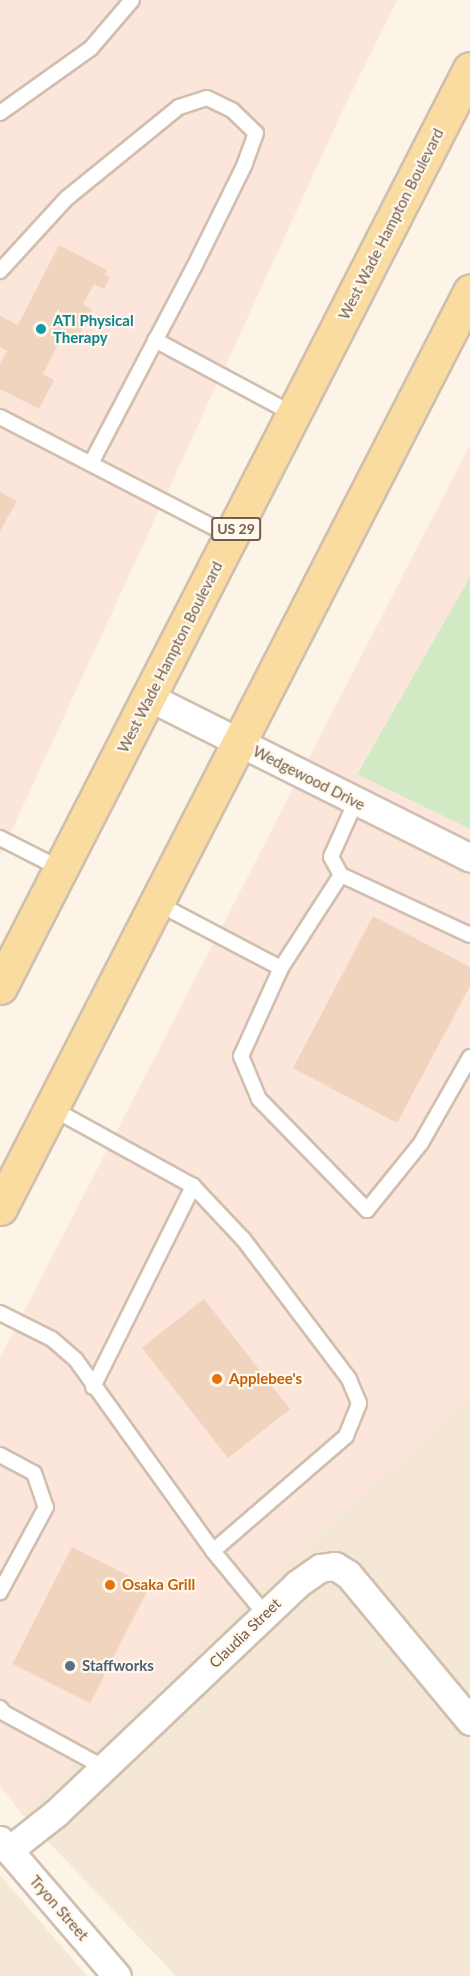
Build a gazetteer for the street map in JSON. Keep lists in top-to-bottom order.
{
  "streets": {
    "main road": ["West Wade Hampton Boulevard", "US 29"],
    "street": ["Wedgewood Drive", "Claudia Street", "Tryon Street"]
  },
  "crossings": [
    ["West Wade Hampton Boulevard", "Wedgewood Drive"],
    ["Claudia Street", "Tryon Street"]
  ],
  "places": [
    "ATI Physical Therapy",
    "Applebee's",
    "Osaka Grill",
    "Staffworks"
  ]
}
